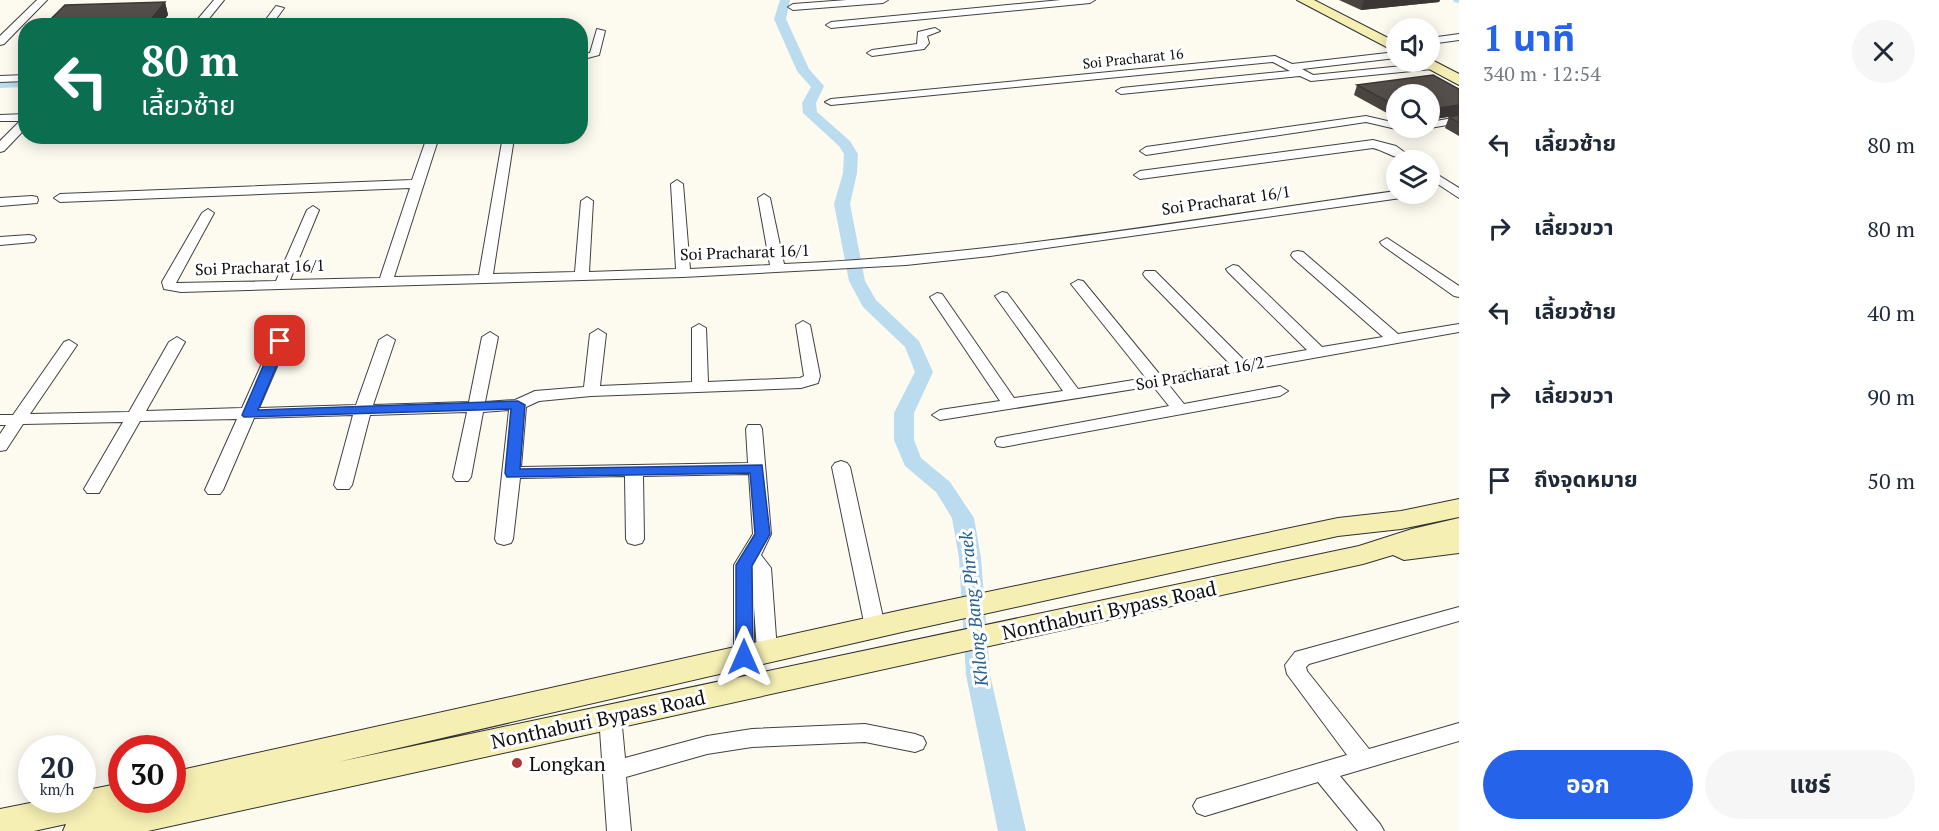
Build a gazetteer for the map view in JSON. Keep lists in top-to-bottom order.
{
  "streets": {
    "main road": ["Nonthaburi Bypass Road"],
    "street": ["Soi Pracharat 16", "Soi Pracharat 16/1", "Soi Pracharat 16/2"]
  },
  "water": ["Khlong Bang Phraek"],
  "places": ["Longkan"],
  "page": {
    "heading": ["1 นาที", "340 m · 12:54"],
    "turn": ["80 m", "เลี้ยวซ้าย"],
    "list": [
      {
        "name": "เลี้ยวซ้าย",
        "value": "80 m"
      },
      {
        "name": "เลี้ยวขวา",
        "value": "80 m"
      },
      {
        "name": "เลี้ยวซ้าย",
        "value": "40 m"
      },
      {
        "name": "เลี้ยวขวา",
        "value": "90 m"
      },
      {
        "name": "ถึงจุดหมาย",
        "value": "50 m"
      }
    ],
    "speed": "20 km/h",
    "limit": "30",
    "buttons": ["ออก", "แชร์"]
  }
}
